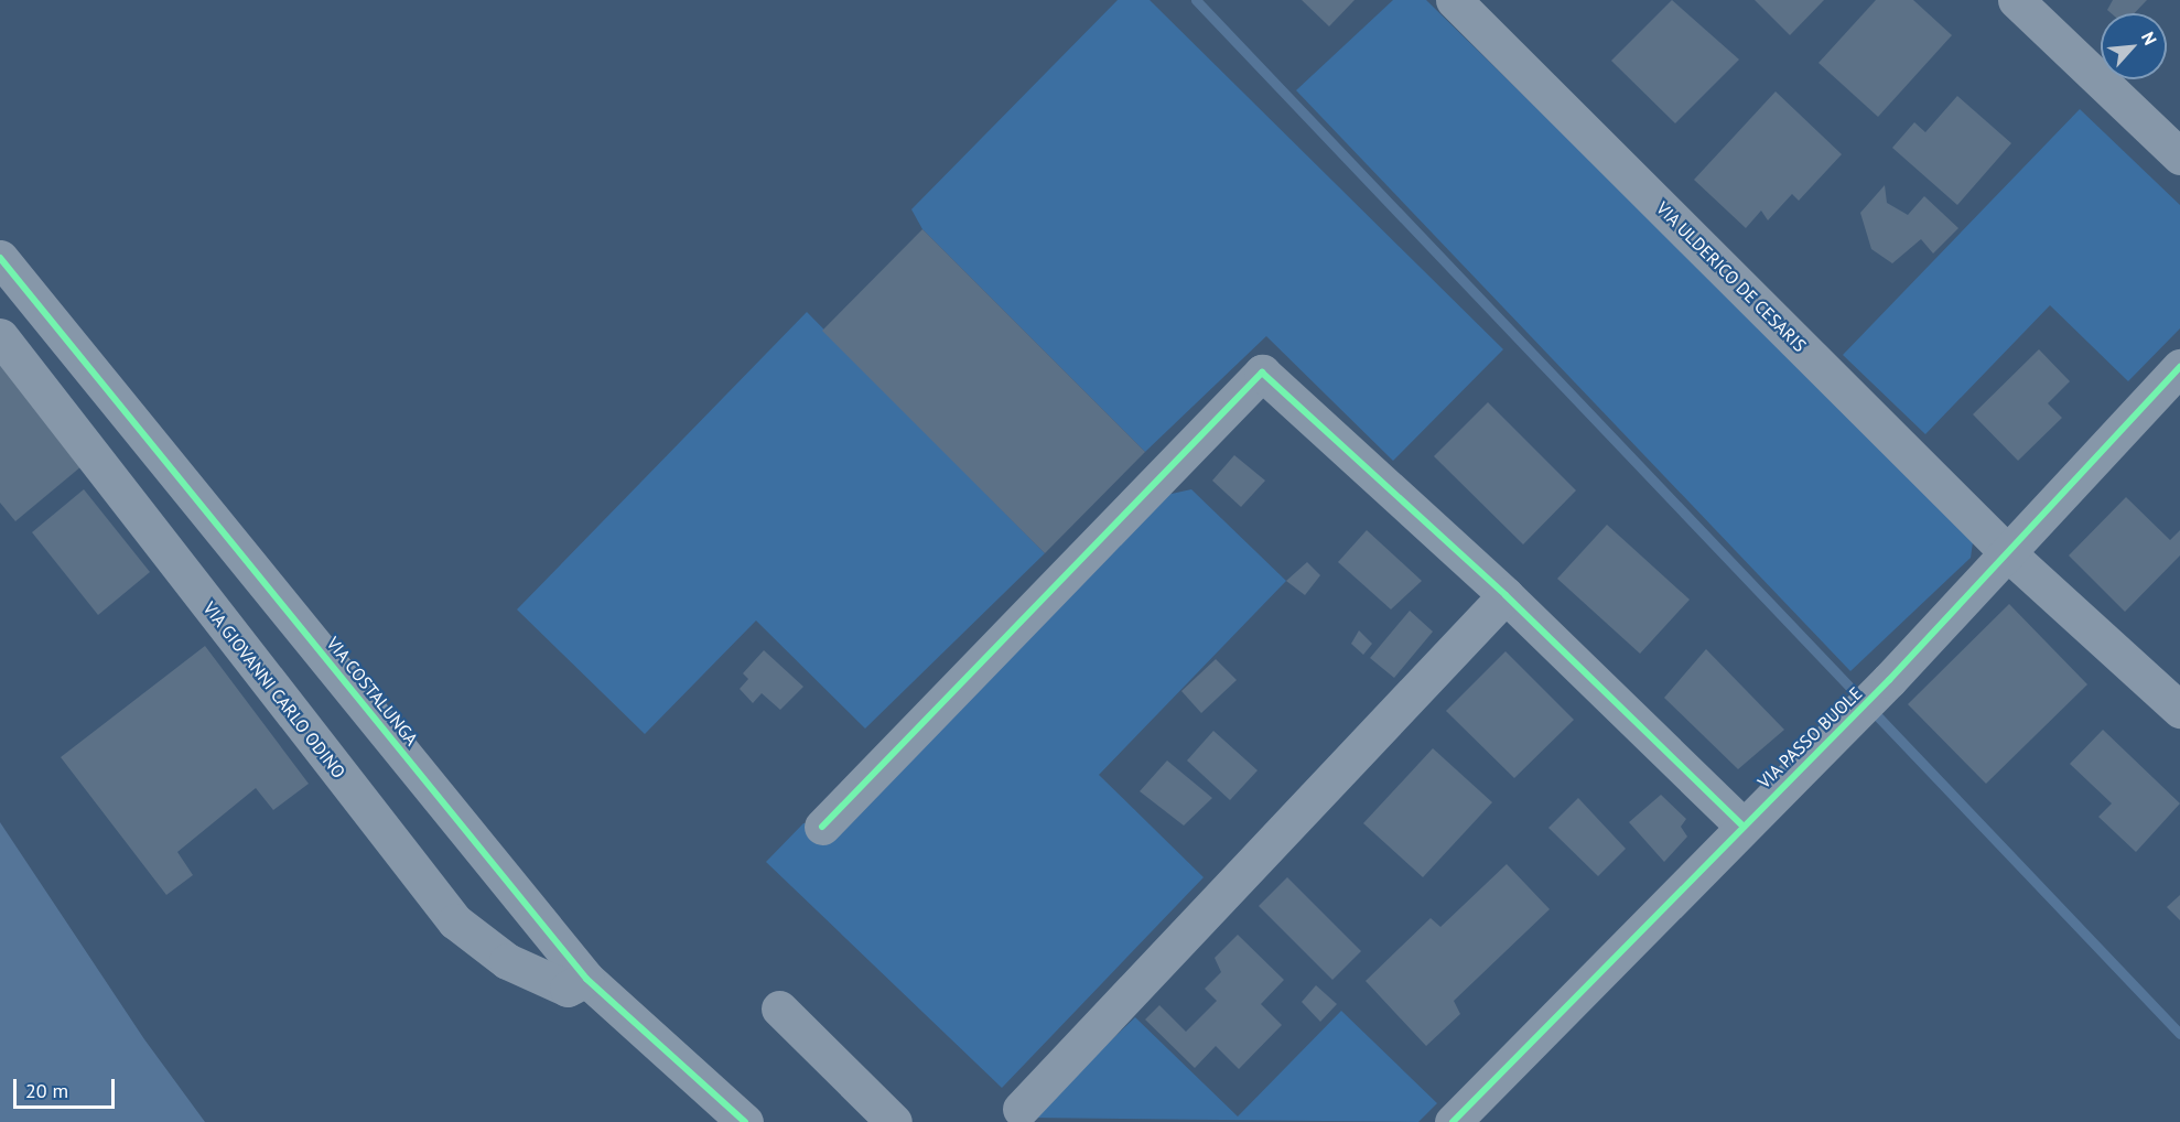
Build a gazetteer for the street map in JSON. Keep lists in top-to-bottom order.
{
  "streets": {
    "street": [
      "VIA ULDERICO DE CESARIS",
      "VIA GIOVANNI CARLO ODINO",
      "VIA COSTALUNGA",
      "VIA PASSO BUOLE"
    ]
  },
  "crossings": [
    ["VIA ULDERICO DE CESARIS", "VIA PASSO BUOLE"],
    ["VIA GIOVANNI CARLO ODINO", "VIA COSTALUNGA"]
  ],
  "scale_bar": "20 m",
  "north": "top right"
}
